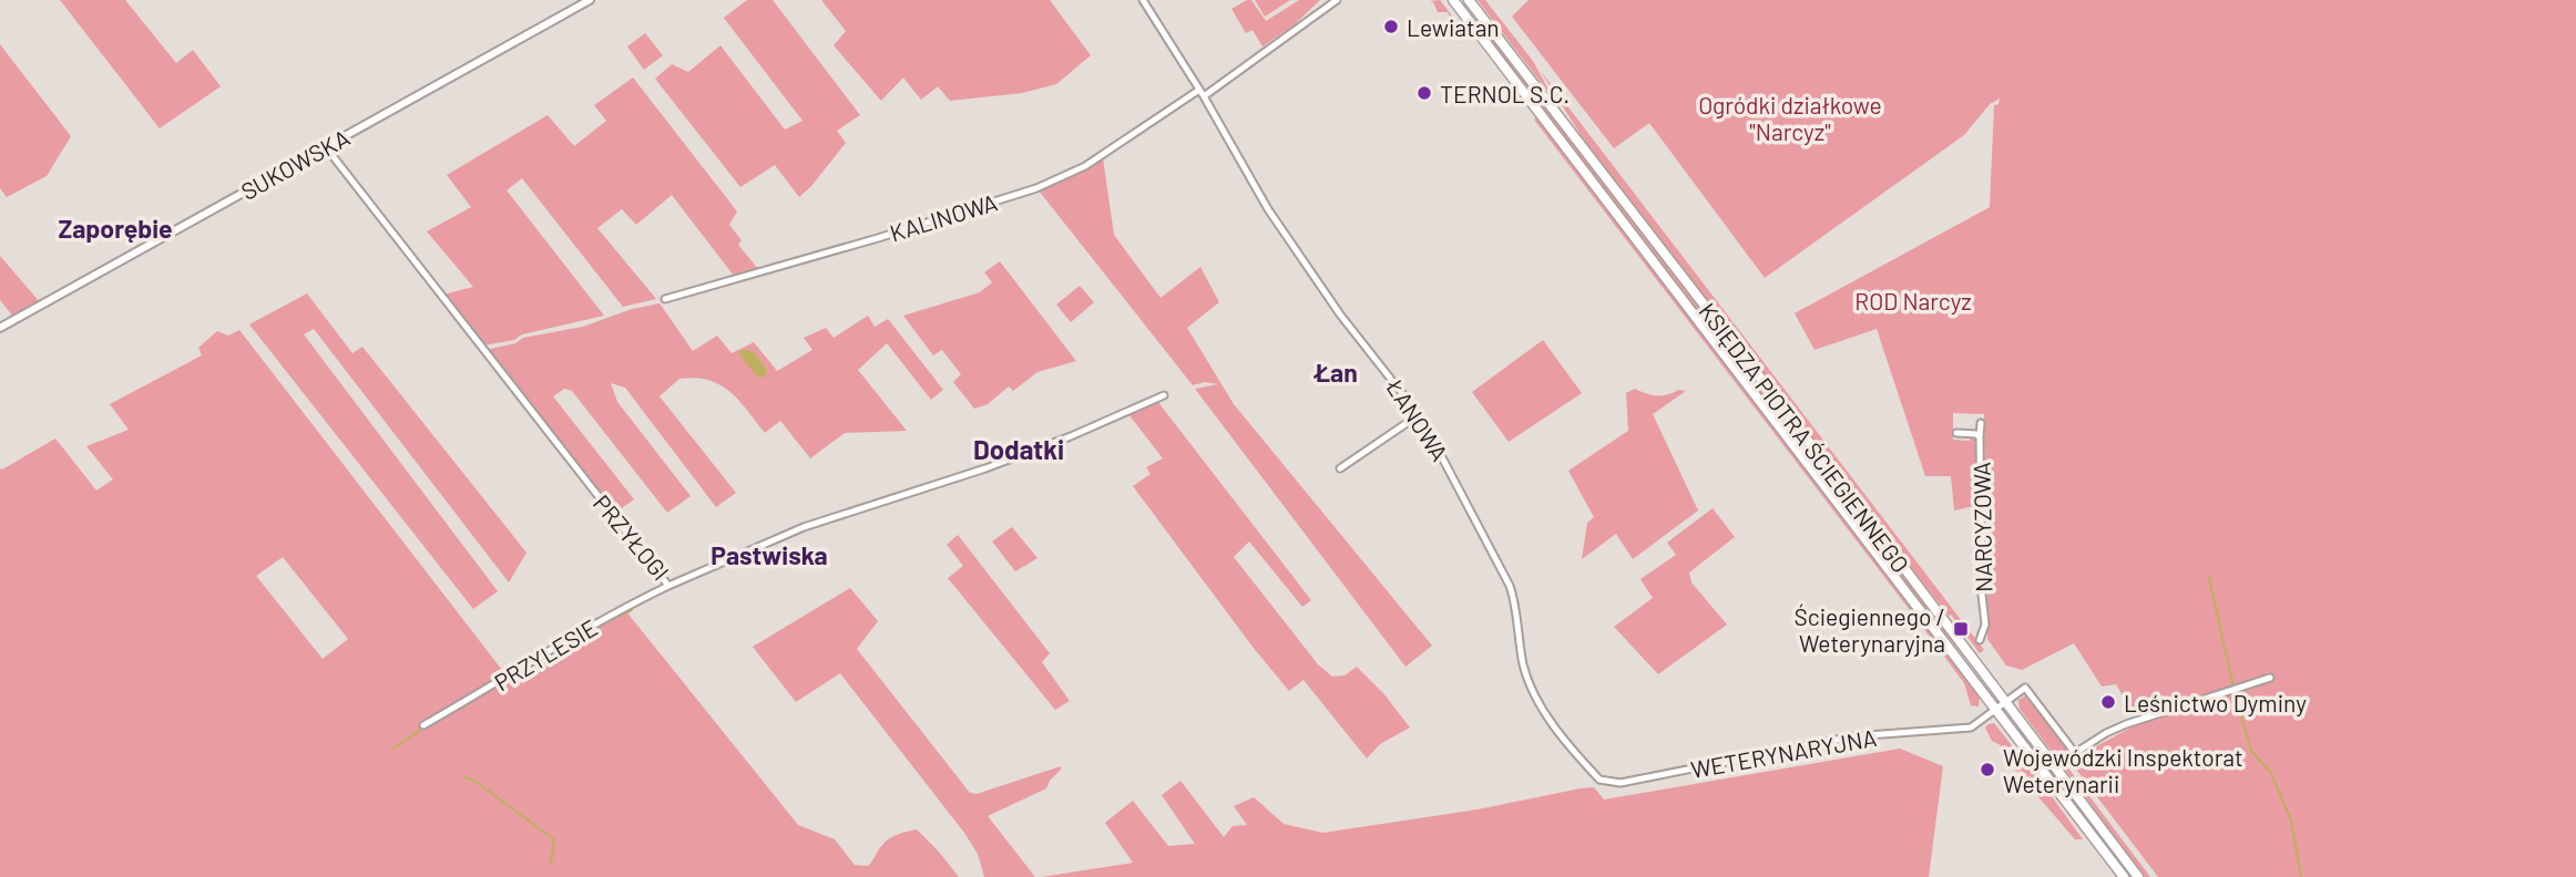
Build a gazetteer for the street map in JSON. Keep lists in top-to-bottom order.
{
  "streets": {
    "main road": ["KSIĘDZA PIOTRA ŚCIEGIENNEGO"],
    "street": [
      "SUKOWSKA",
      "KALINOWA",
      "ŁANOWA",
      "NARCYZOWA",
      "PRZYŁOGI",
      "PRZYLESIE",
      "WETERYNARYJNA"
    ]
  },
  "crossings": [
    ["SUKOWSKA", "PRZYŁOGI"],
    ["KALINOWA", "ŁANOWA"],
    ["ŁANOWA", "WETERYNARYJNA"],
    ["KSIĘDZA PIOTRA ŚCIEGIENNEGO", "WETERYNARYJNA"],
    ["PRZYŁOGI", "PRZYLESIE"]
  ],
  "districts": [
    "Zaporębie",
    "Łan",
    "Dodatki",
    "Pastwiska"
  ],
  "parks": ["Ogródki działkowe \"Narcyz\"", "ROD Narcyz"],
  "places": {
    "other": [
      "Lewiatan",
      "TERNOL S.C.",
      "Leśnictwo Dyminy",
      "Wojewódzki Inspektorat Weterynarii"
    ],
    "transit": ["Ściegiennego / Weterynaryjna"]
  }
}
